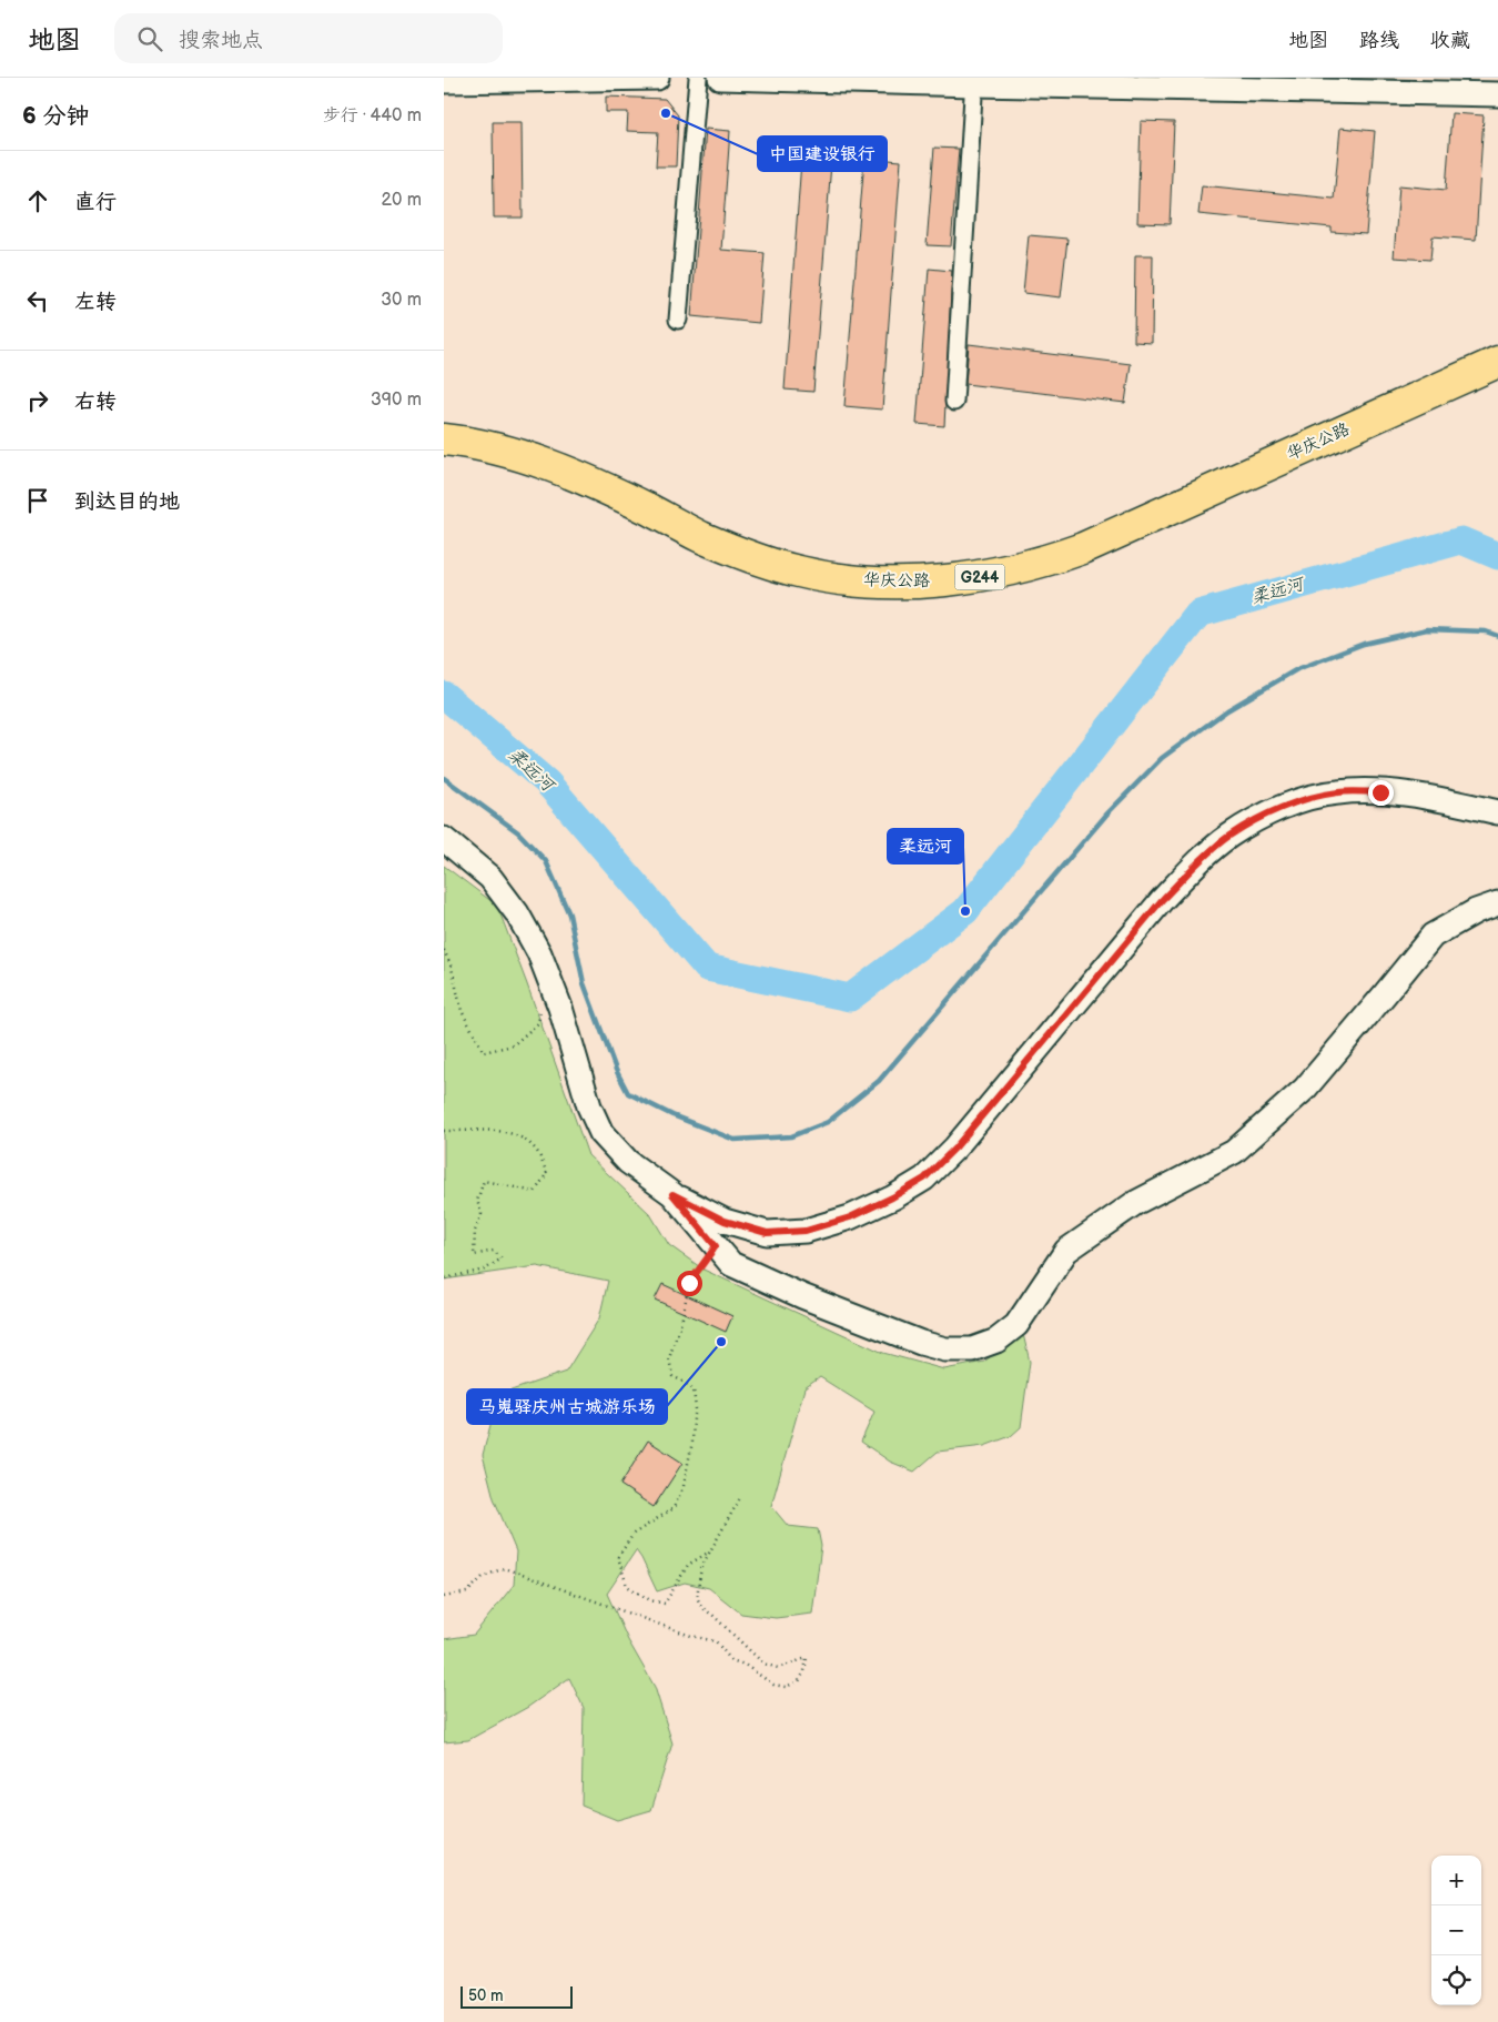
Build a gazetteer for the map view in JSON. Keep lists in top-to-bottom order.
{
  "streets": {
    "highway": ["华庆公路", "G244"]
  },
  "water": ["柔远河"],
  "places": ["中国建设银行", "柔远河", "马嵬驿庆州古城游乐场"],
  "scale_bar": "50 m",
  "page": {
    "header": "地图",
    "search": "搜索地点",
    "nav": ["地图", "路线", "收藏"],
    "heading": ["6 分钟", "步行 · 440 m"],
    "list": [
      ["直行", "20 m"],
      ["左转", "30 m"],
      ["右转", "390 m"],
      "到达目的地"
    ],
    "map_buttons": ["+", "−"],
    "scale": "50 m"
  }
}
